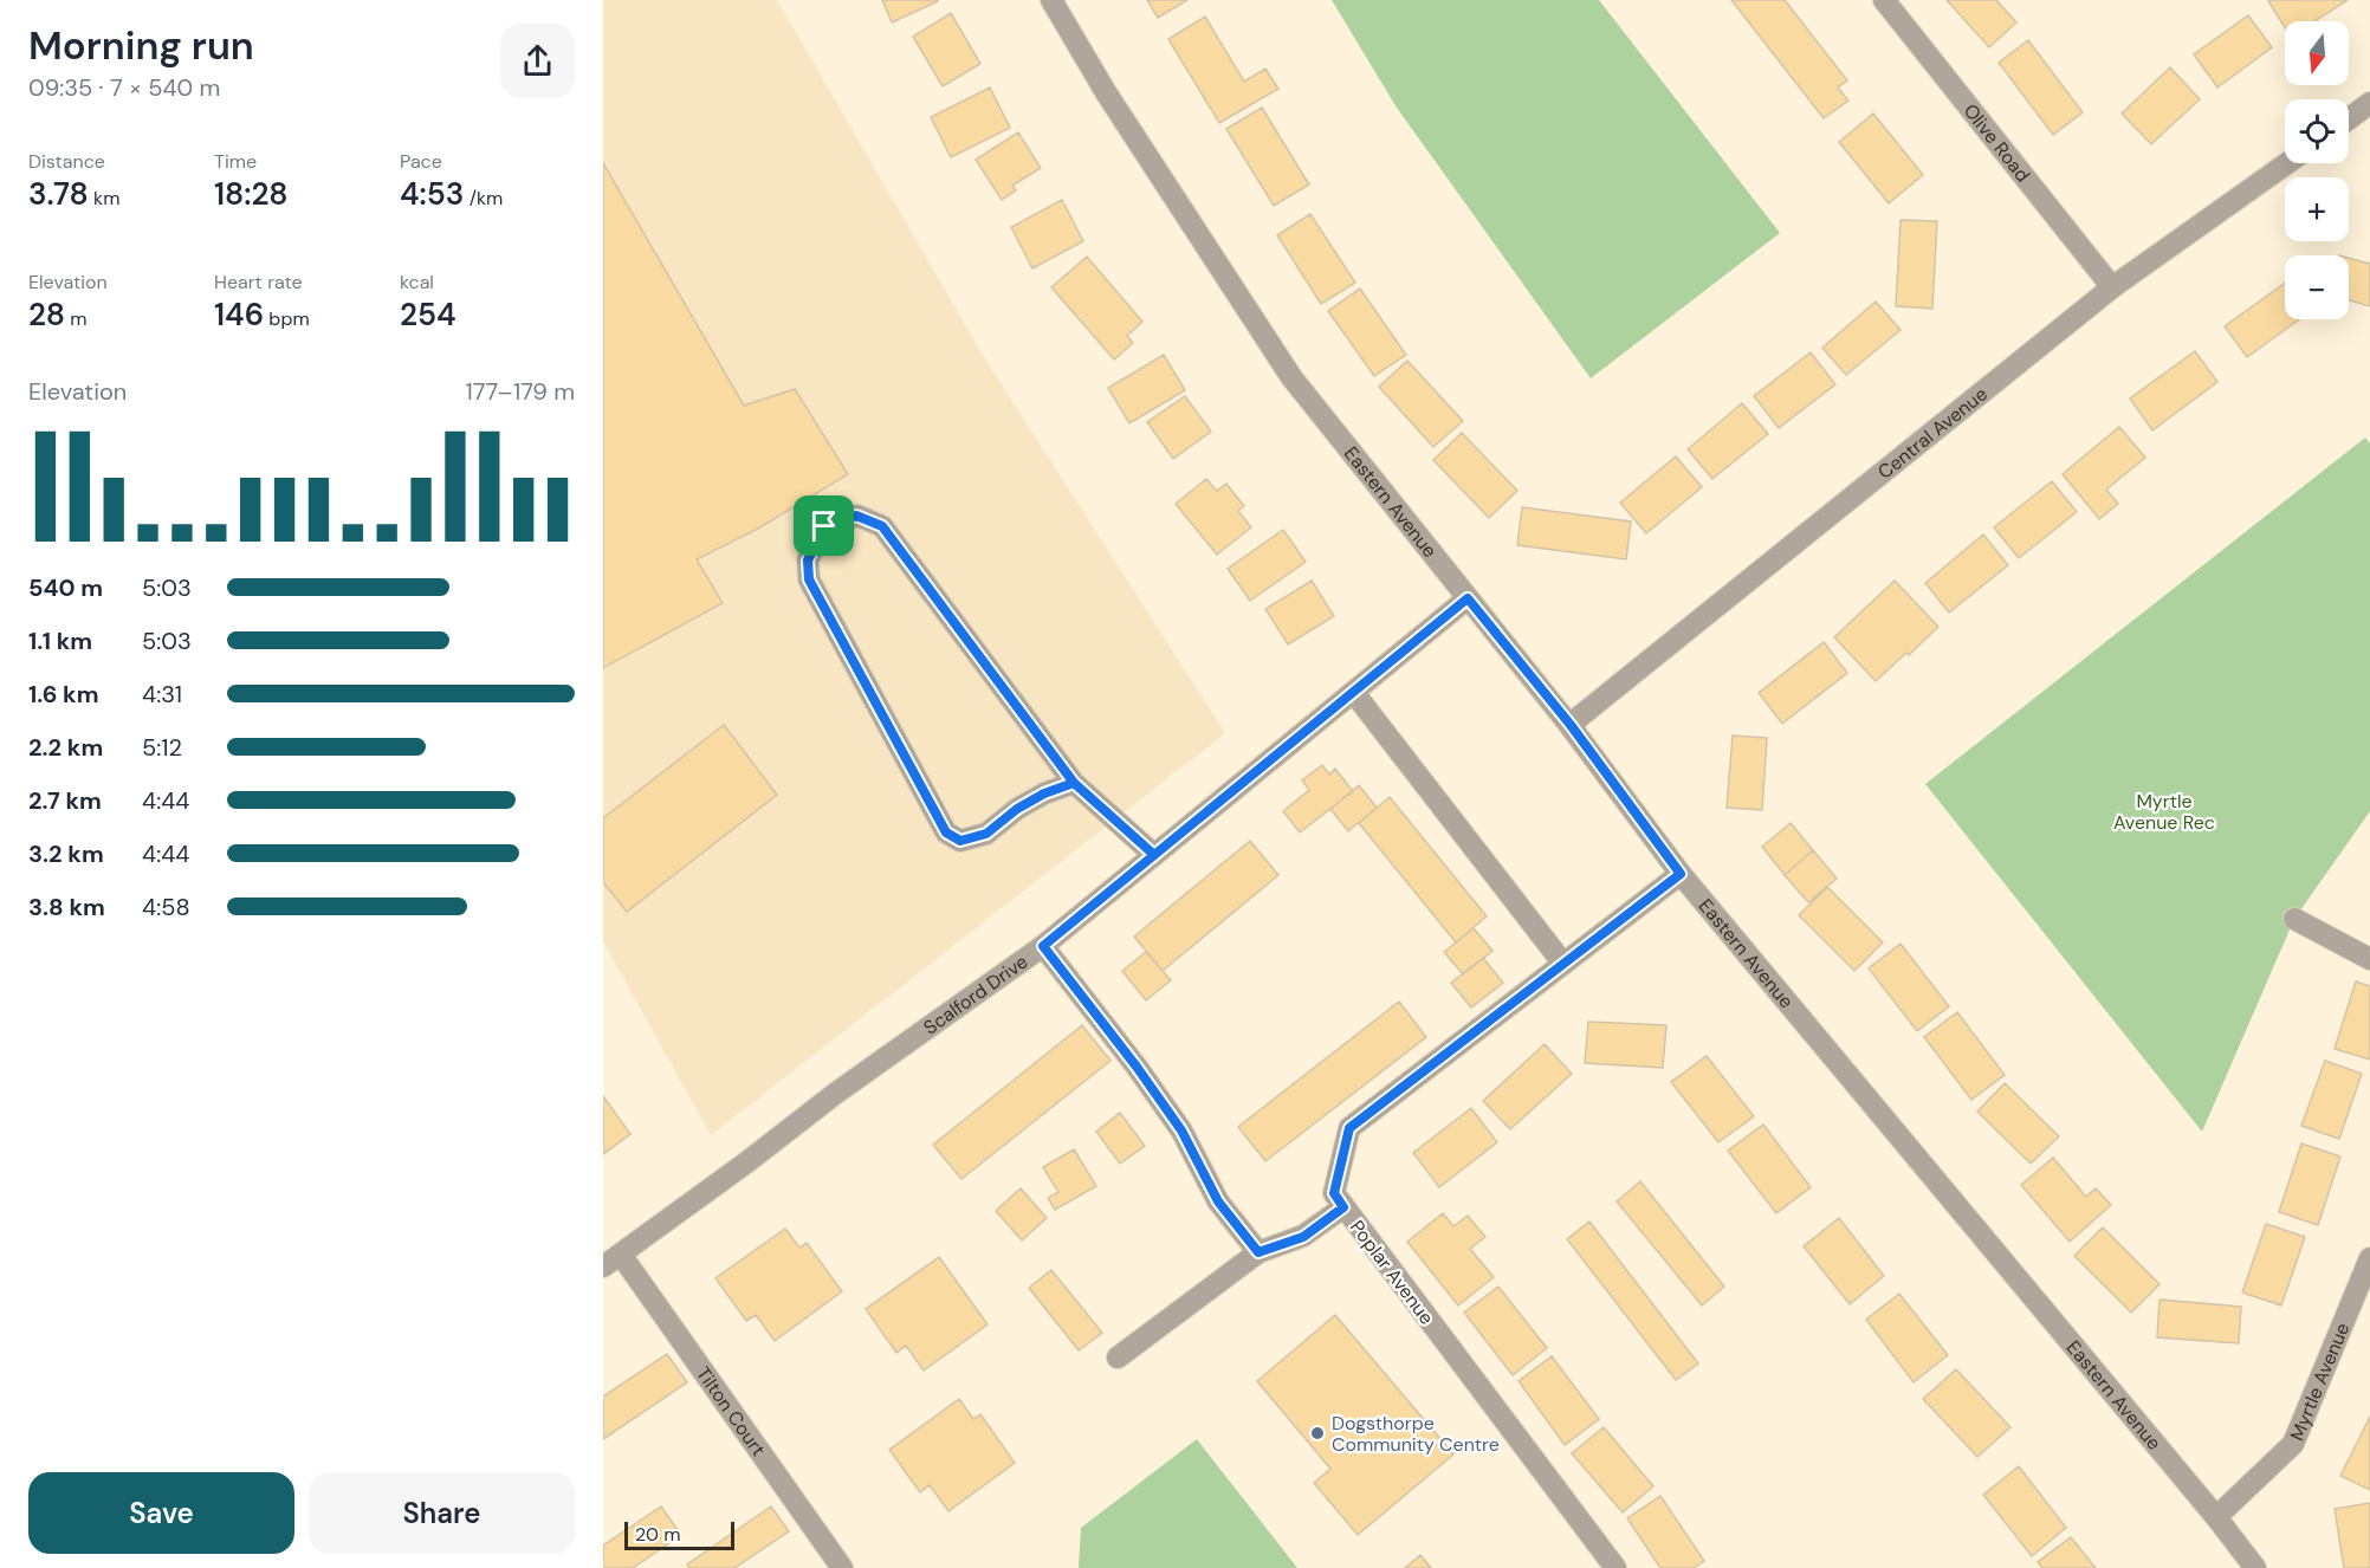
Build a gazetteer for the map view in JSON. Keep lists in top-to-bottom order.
{
  "streets": {
    "street": [
      "Olive Road",
      "Central Avenue",
      "Eastern Avenue",
      "Scalford Drive",
      "Poplar Avenue",
      "Myrtle Avenue",
      "Tilton Court"
    ]
  },
  "crossings": [
    ["Olive Road", "Central Avenue"],
    ["Central Avenue", "Eastern Avenue"],
    ["Eastern Avenue", "Scalford Drive"],
    ["Eastern Avenue", "Poplar Avenue"],
    ["Eastern Avenue", "Myrtle Avenue"],
    ["Scalford Drive", "Tilton Court"]
  ],
  "parks": ["Myrtle Avenue Rec"],
  "places": ["Dogsthorpe Community Centre"],
  "scale_bar": "20 m",
  "north": "bottom",
  "page": {
    "heading": ["Morning run", "09:35 · 7 × 540 m"],
    "map_buttons": ["+", "−"],
    "stats": [
      ["Distance", "3.78 km"],
      ["Time", "18:28"],
      ["Pace", "4:53 /km"],
      ["Elevation", "28 m"],
      ["Heart rate", "146 bpm"],
      ["kcal", "254"]
    ],
    "chart": ["Elevation", "177–179 m"],
    "list": [
      {
        "name": "540 m",
        "note": "5:03"
      },
      {
        "name": "1.1 km",
        "note": "5:03"
      },
      {
        "name": "1.6 km",
        "note": "4:31"
      },
      {
        "name": "2.2 km",
        "note": "5:12"
      },
      {
        "name": "2.7 km",
        "note": "4:44"
      },
      {
        "name": "3.2 km",
        "note": "4:44"
      },
      {
        "name": "3.8 km",
        "note": "4:58"
      }
    ],
    "buttons": ["Save", "Share"],
    "scale": "20 m"
  }
}
